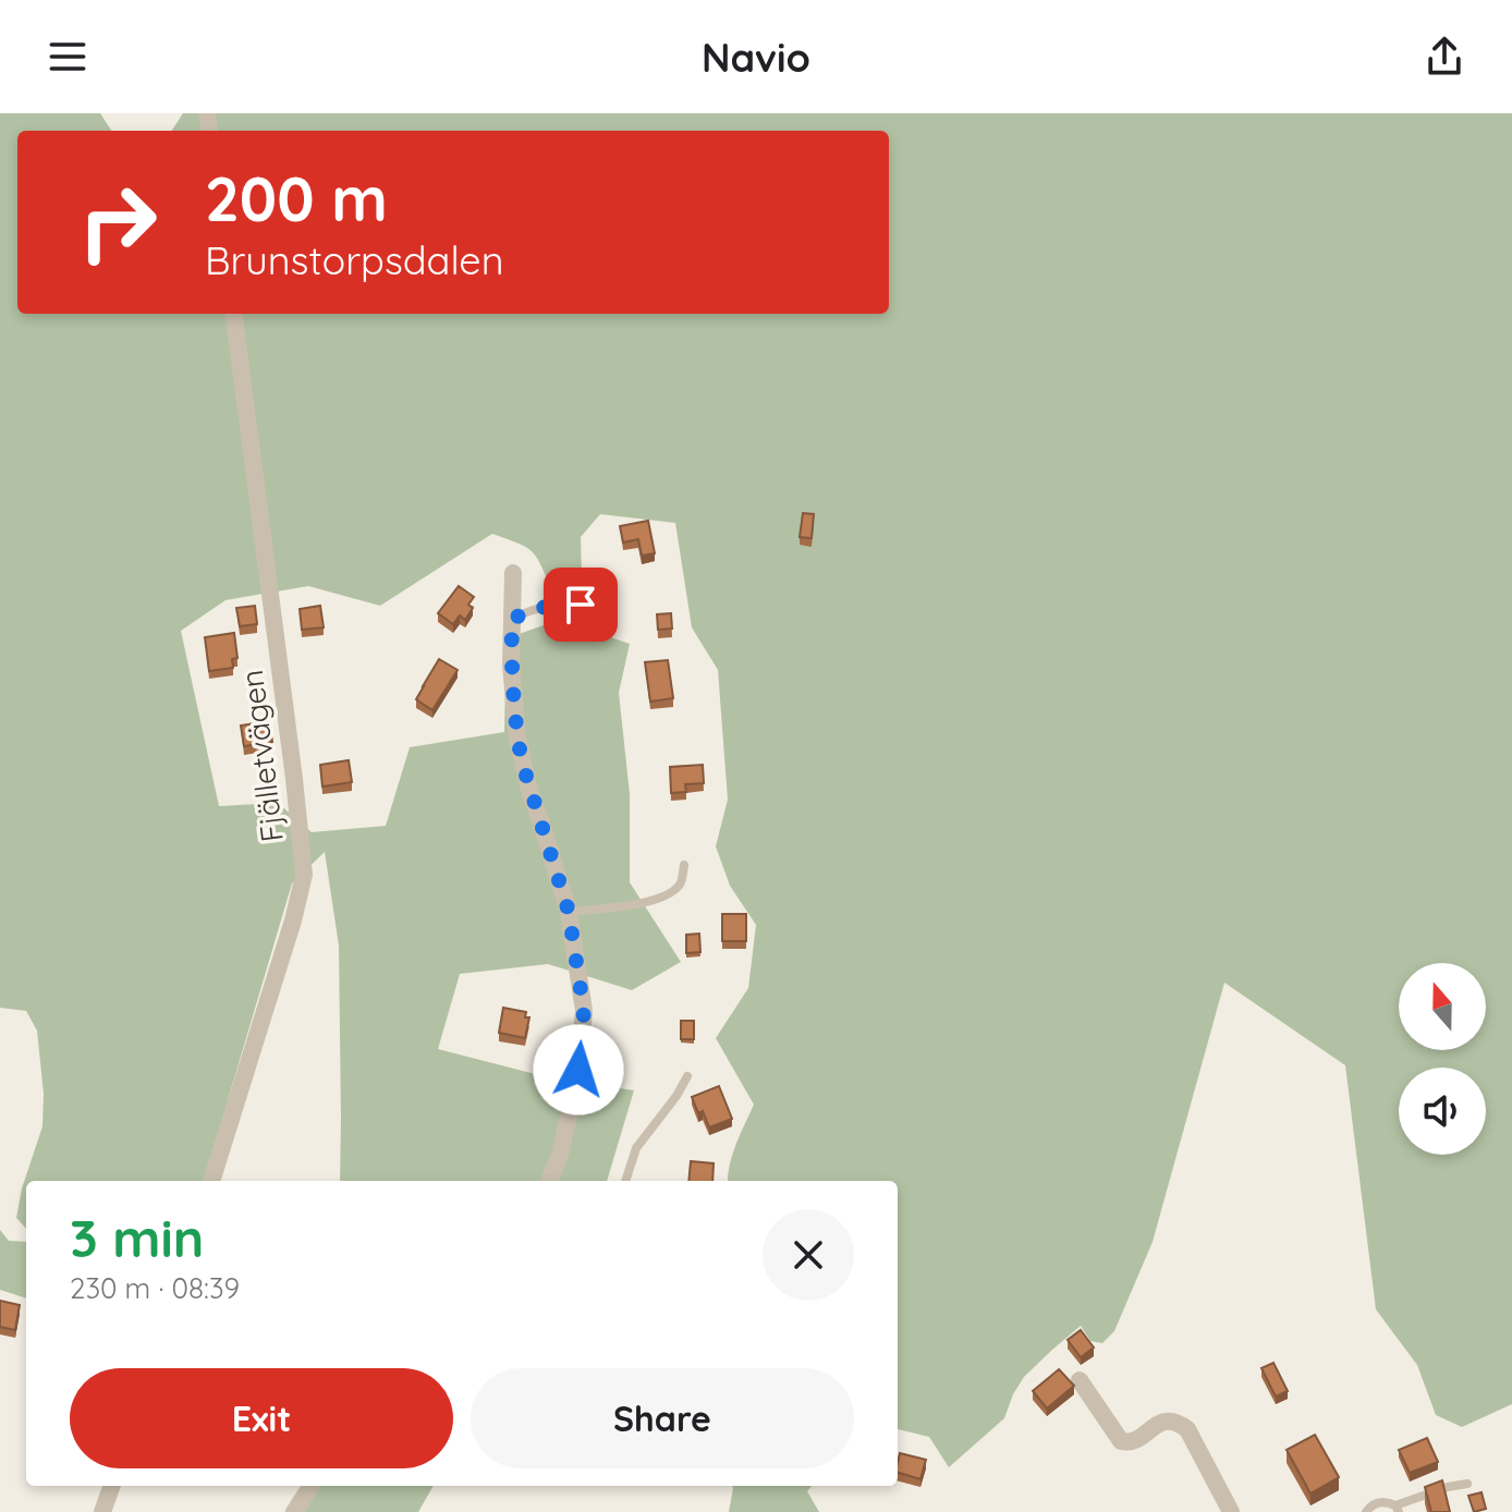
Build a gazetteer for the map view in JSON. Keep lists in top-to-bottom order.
{
  "streets": {
    "street": ["Fjälletvägen"]
  },
  "north": "top",
  "page": {
    "header": "Navio",
    "turn": ["200 m", "Brunstorpsdalen"],
    "heading": ["3 min", "230 m · 08:39"],
    "buttons": ["Exit", "Share"]
  }
}
